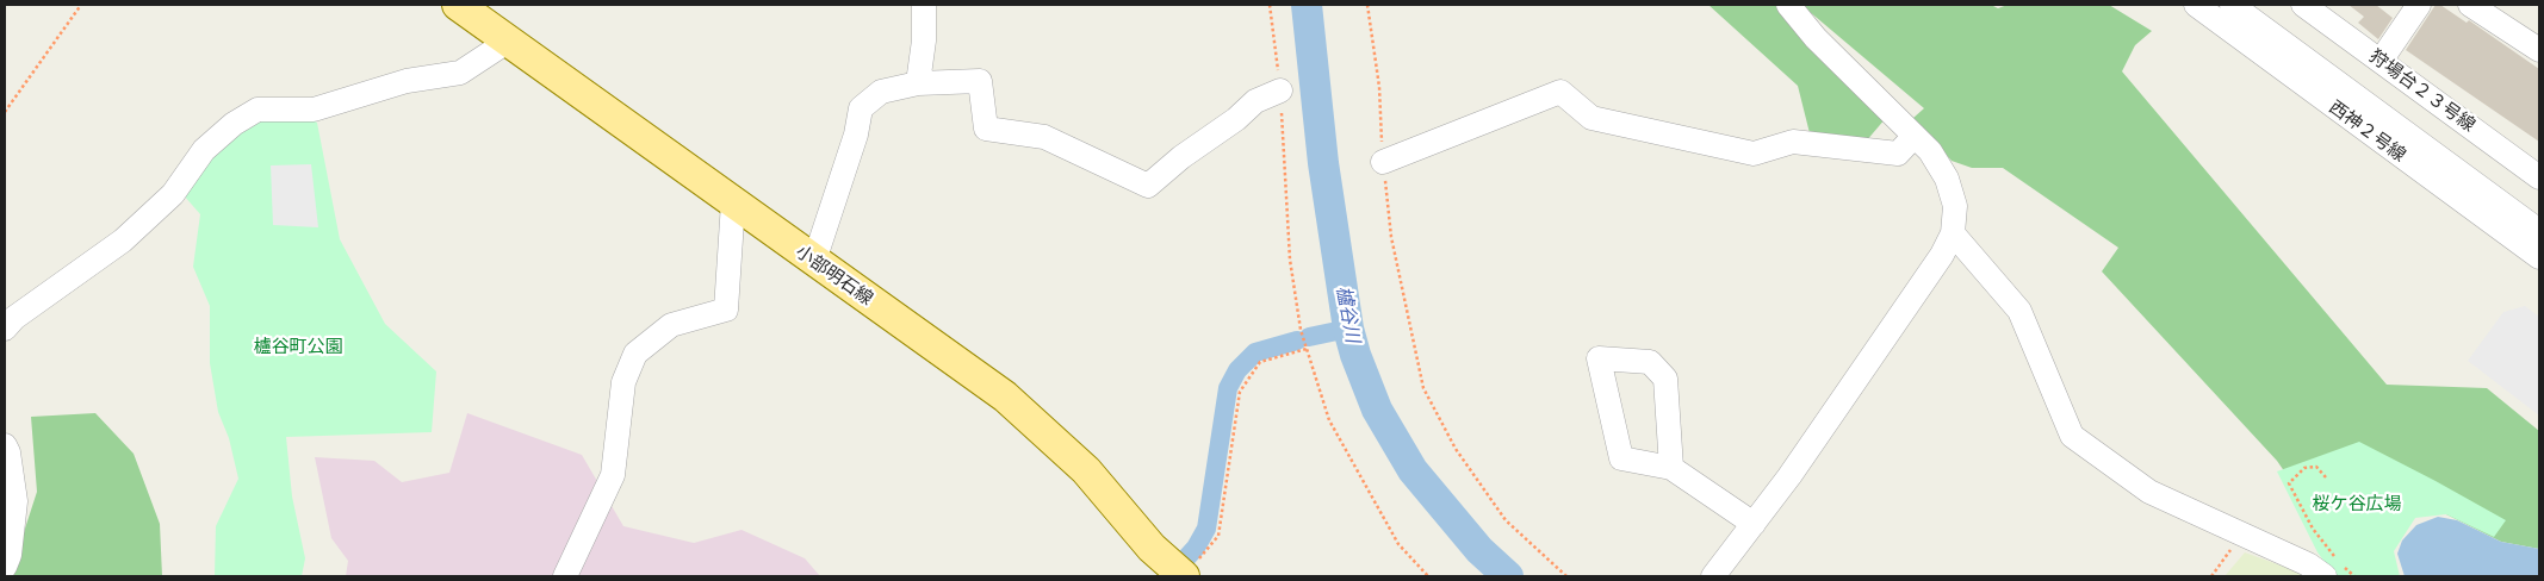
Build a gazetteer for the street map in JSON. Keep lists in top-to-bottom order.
{
  "streets": {
    "main road": ["小部明石線"],
    "street": ["狩場台２３号線", "西神２号線"]
  },
  "water": ["櫨谷川"],
  "parks": ["櫨谷町公園", "桜ケ谷広場"]
}
